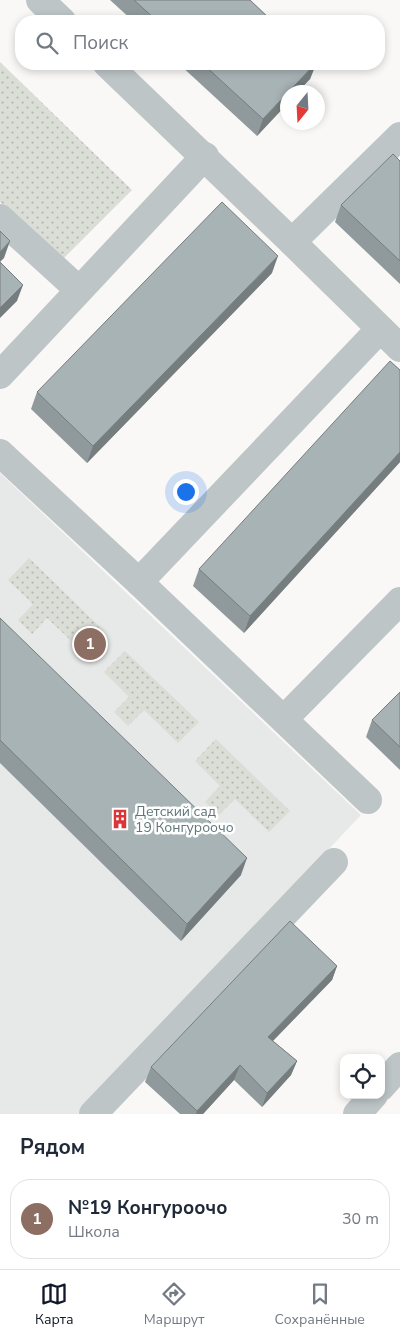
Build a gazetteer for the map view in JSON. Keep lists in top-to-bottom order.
{
  "places": {
    "building": ["Детский сад 19 Конгуроочо"]
  },
  "north": "bottom",
  "page": {
    "search": "Поиск",
    "pins": "1",
    "heading": "Рядом",
    "list": [
      {
        "mark": "1",
        "name": "№19 Конгуроочо",
        "note": "Школа",
        "value": "30 m"
      }
    ],
    "nav": ["Карта", "Маршрут", "Сохранённые"]
  }
}
